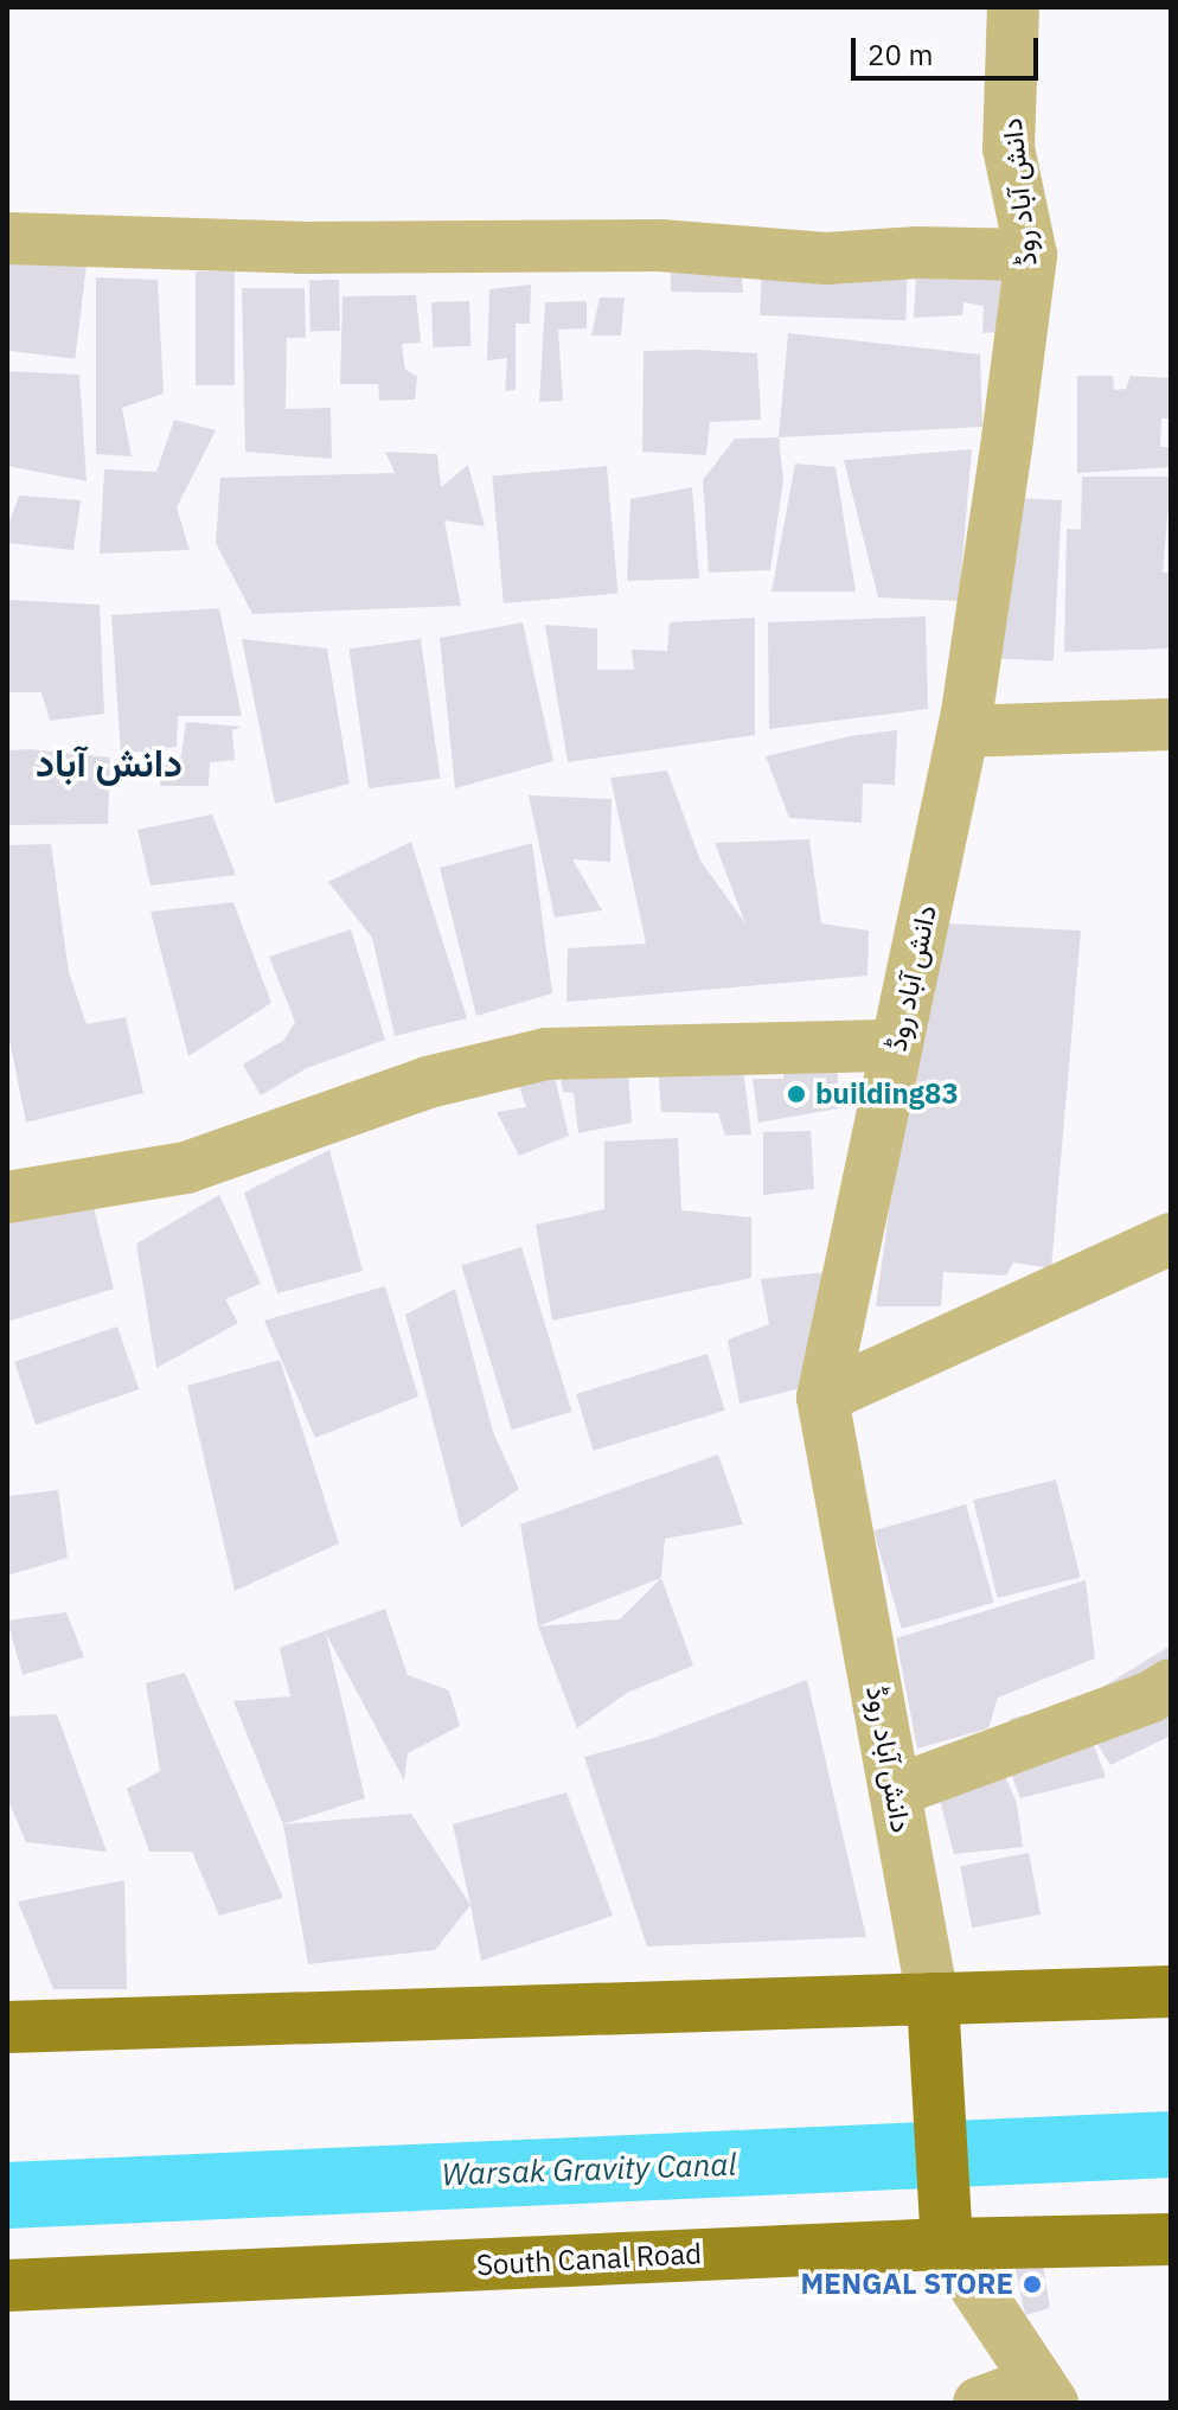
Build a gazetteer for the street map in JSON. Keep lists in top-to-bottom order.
{
  "streets": {
    "main road": ["South Canal Road"],
    "street": ["دانش آباد روڈ"]
  },
  "districts": ["دانش آباد"],
  "water": ["Warsak Gravity Canal"],
  "places": ["building83", "MENGAL STORE"],
  "scale_bar": "20 m"
}
